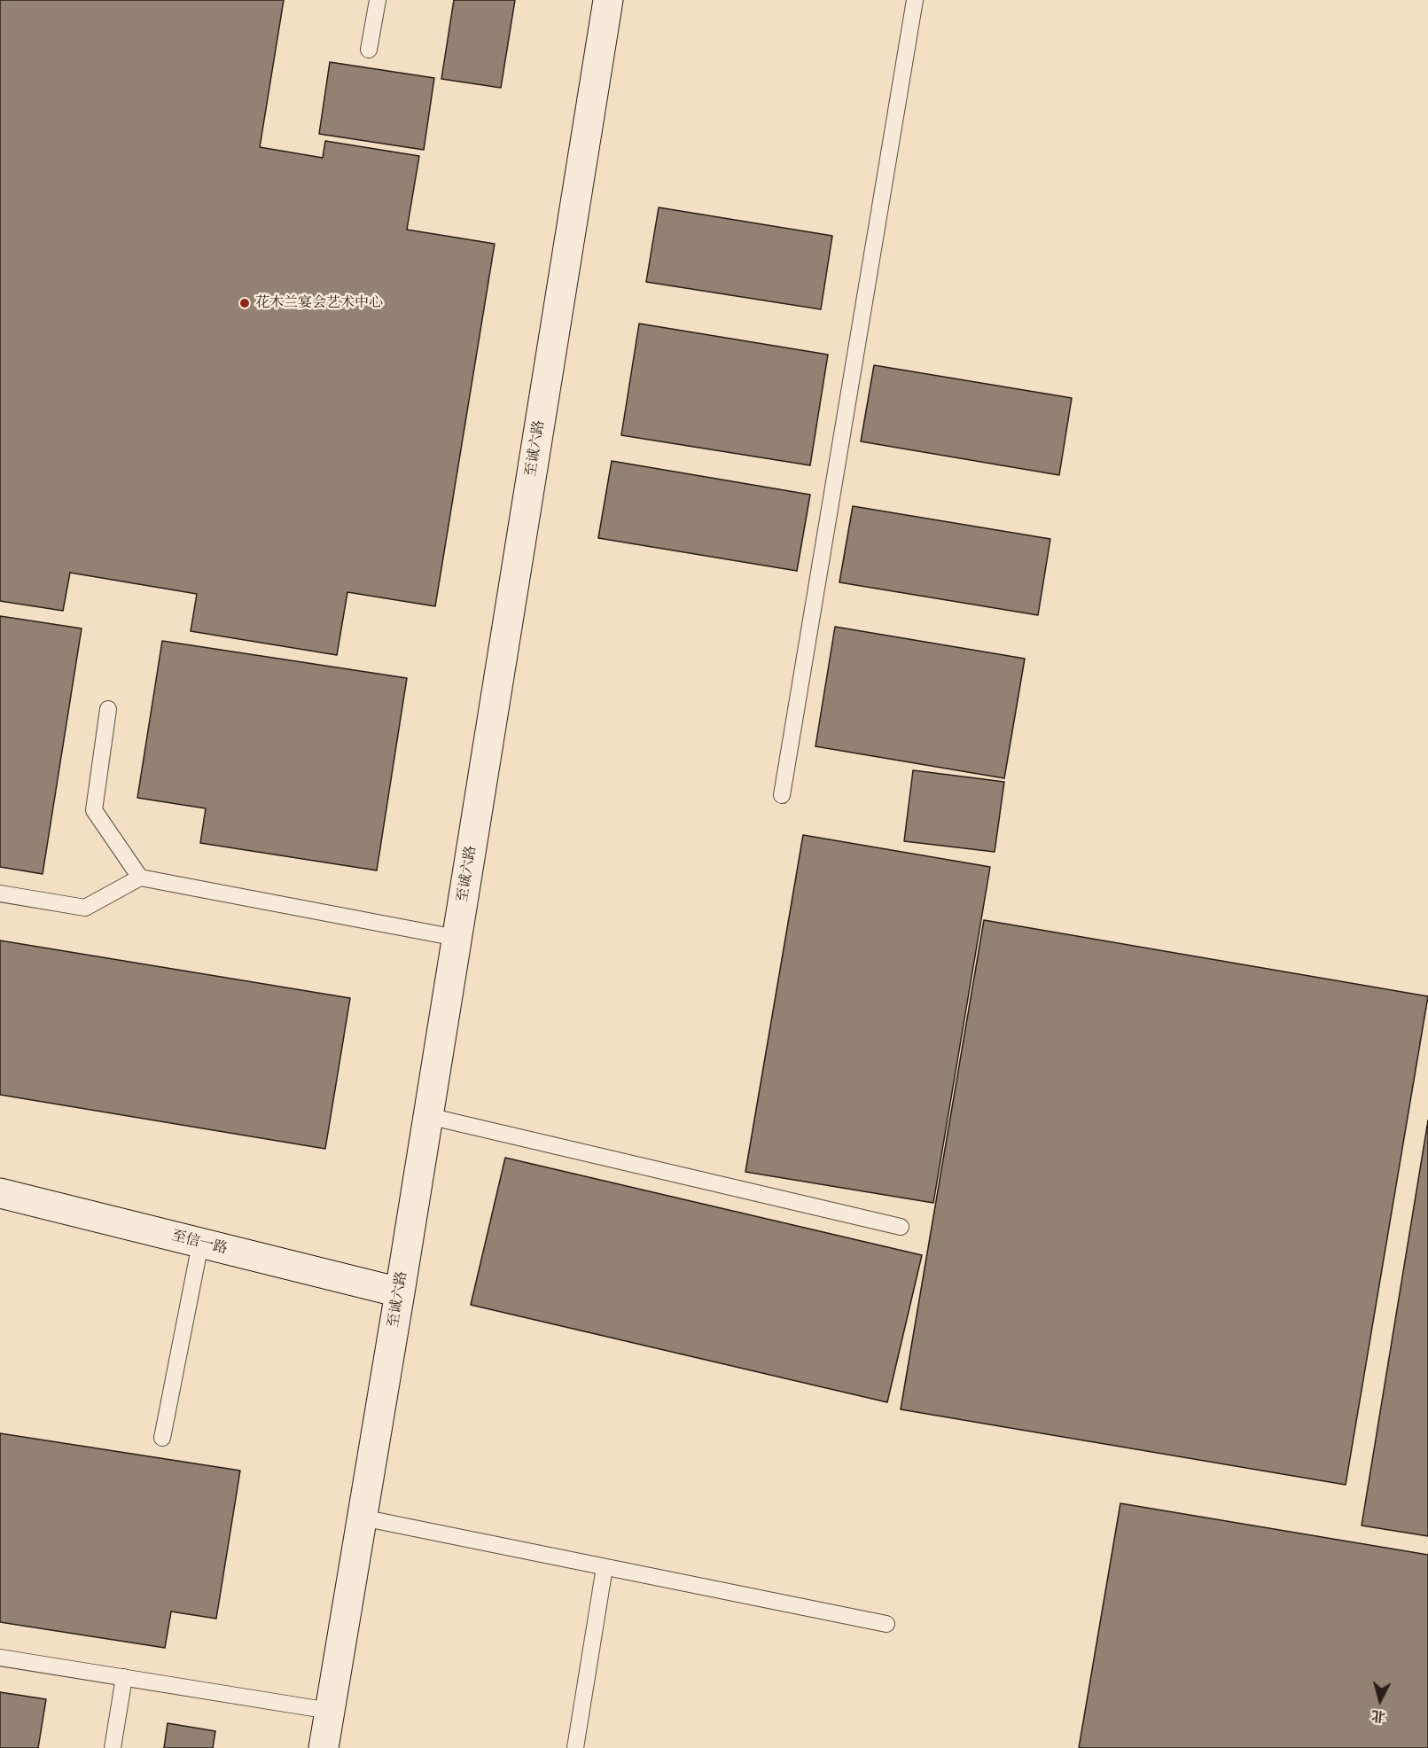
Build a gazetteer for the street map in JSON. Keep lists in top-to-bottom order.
{
  "streets": {
    "main road": ["至诚六路", "至信一路"]
  },
  "crossings": [
    ["至诚六路", "至信一路"]
  ],
  "places": ["花木兰宴会艺术中心"],
  "north": "bottom"
}
